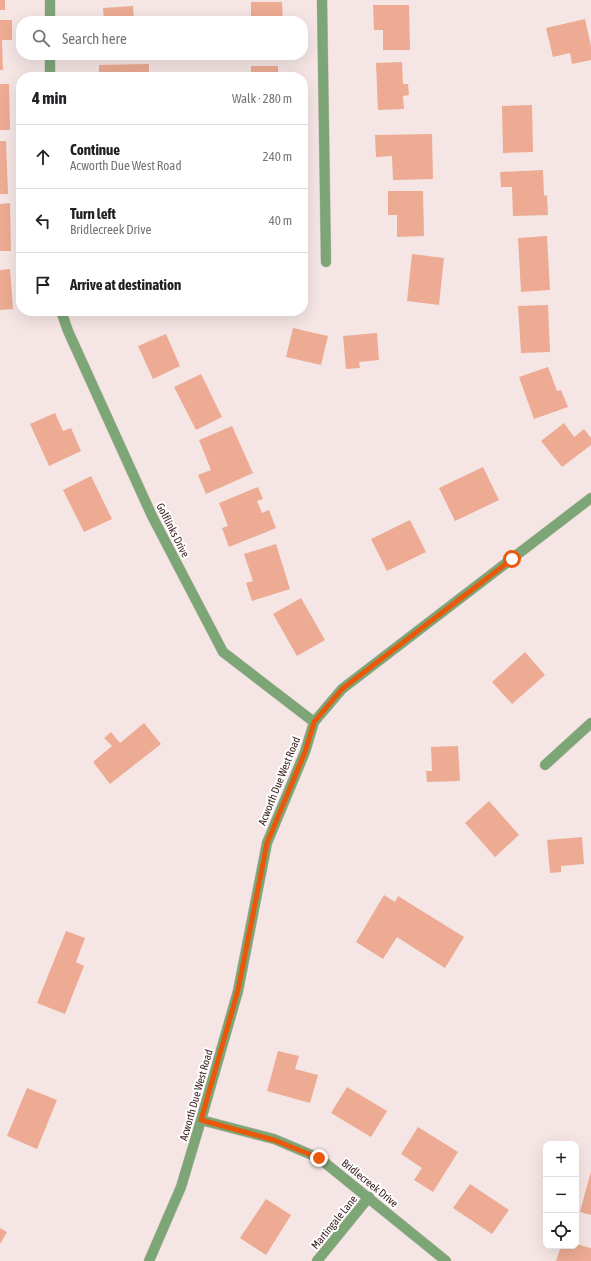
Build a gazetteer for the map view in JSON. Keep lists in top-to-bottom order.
{
  "streets": {
    "street": [
      "Golflinks Drive",
      "Acworth Due West Road",
      "Bridlecreek Drive",
      "Martingale Lane"
    ]
  },
  "crossings": [
    ["Golflinks Drive", "Acworth Due West Road"],
    ["Acworth Due West Road", "Bridlecreek Drive"],
    ["Bridlecreek Drive", "Martingale Lane"]
  ],
  "page": {
    "search": "Search here",
    "heading": ["4 min", "Walk · 280 m"],
    "list": [
      ["Continue", "Acworth Due West Road", "240 m"],
      ["Turn left", "Bridlecreek Drive", "40 m"],
      "Arrive at destination"
    ],
    "map_buttons": ["+", "−"]
  }
}
